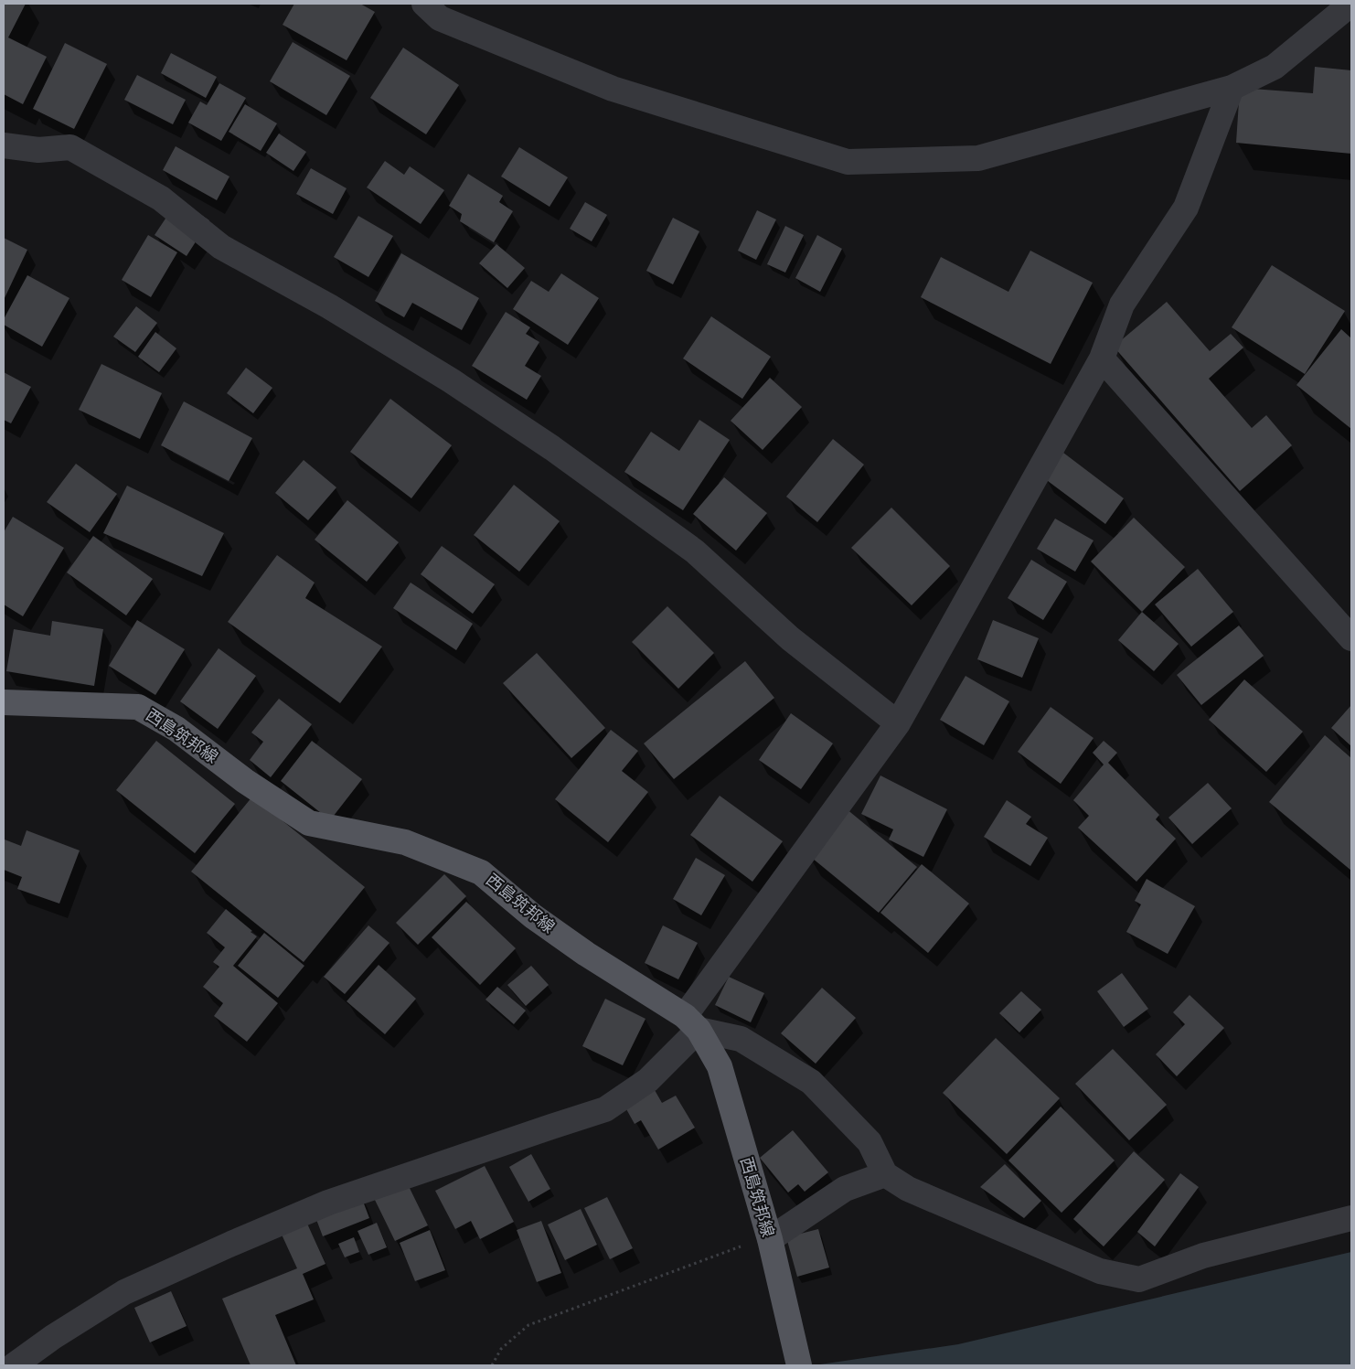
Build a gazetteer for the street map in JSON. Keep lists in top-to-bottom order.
{
  "streets": {
    "main road": ["西島筑邦線"]
  }
}
